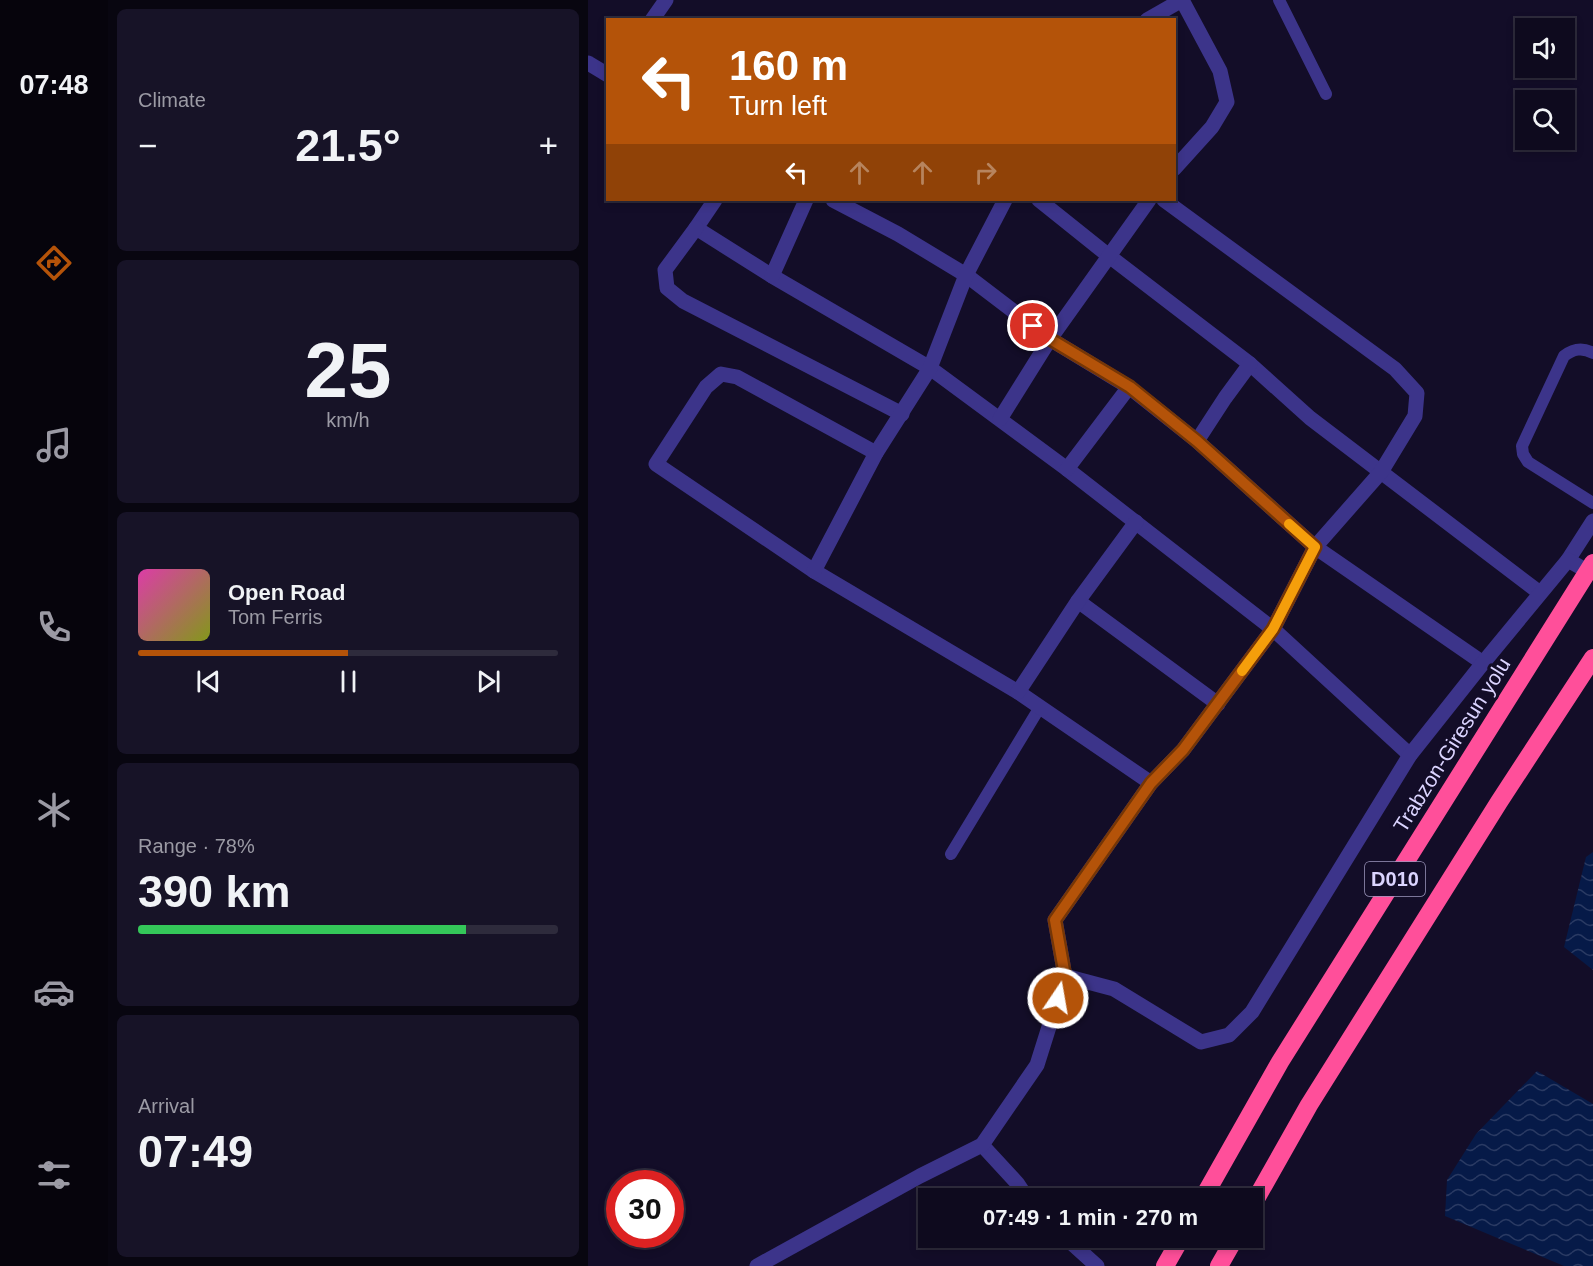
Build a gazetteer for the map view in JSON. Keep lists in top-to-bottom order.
{
  "streets": {
    "highway": ["Trabzon-Giresun yolu", "D010"]
  },
  "page": {
    "tabs": "07:48",
    "tile": [
      "Climate",
      ["25", "km/h"],
      ["Range · 78%", "390 km"],
      ["Arrival", "07:49"]
    ],
    "turn": ["160 m", "Turn left"],
    "heat": ["−", "21.5°", "+"],
    "song": ["Open Road", "Tom Ferris"],
    "limit": "30",
    "trip": "07:49 · 1 min · 270 m"
  }
}
